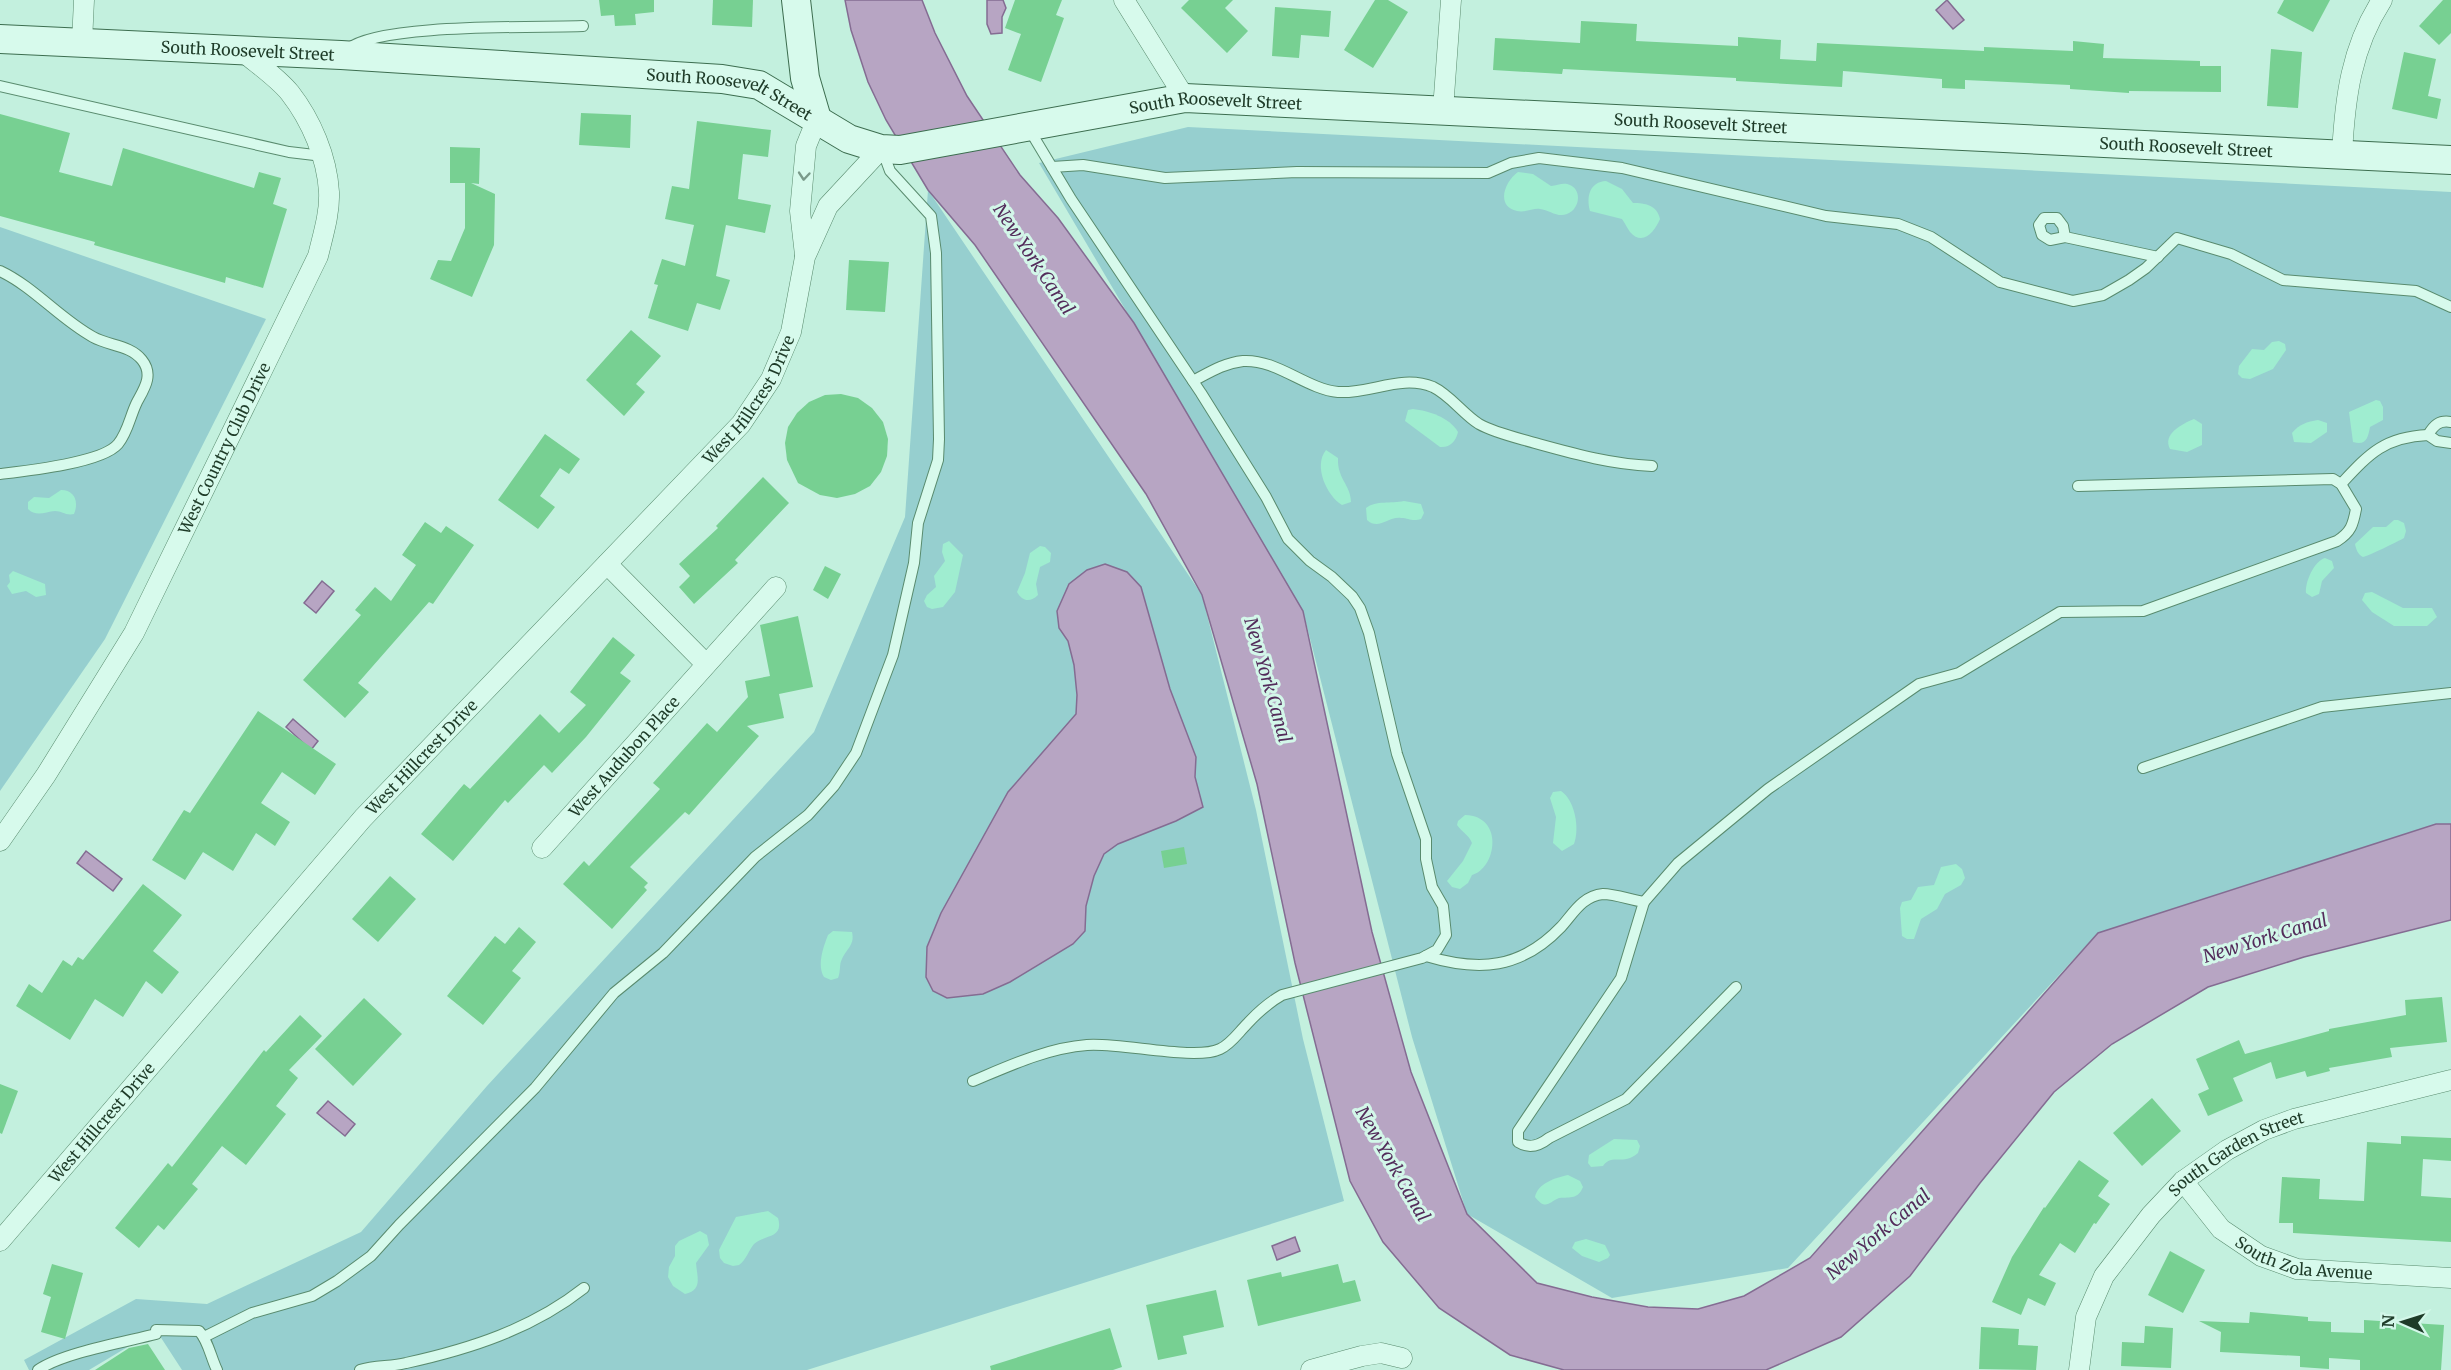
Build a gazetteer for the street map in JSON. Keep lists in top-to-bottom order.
{
  "streets": {
    "street": [
      "South Roosevelt Street",
      "West Hillcrest Drive",
      "West Country Club Drive",
      "West Audubon Place",
      "South Garden Street",
      "South Zola Avenue"
    ]
  },
  "crossings": [
    ["South Roosevelt Street", "West Hillcrest Drive"],
    ["South Roosevelt Street", "West Country Club Drive"],
    ["South Garden Street", "South Zola Avenue"]
  ],
  "water": ["New York Canal"],
  "north": "left"
}
